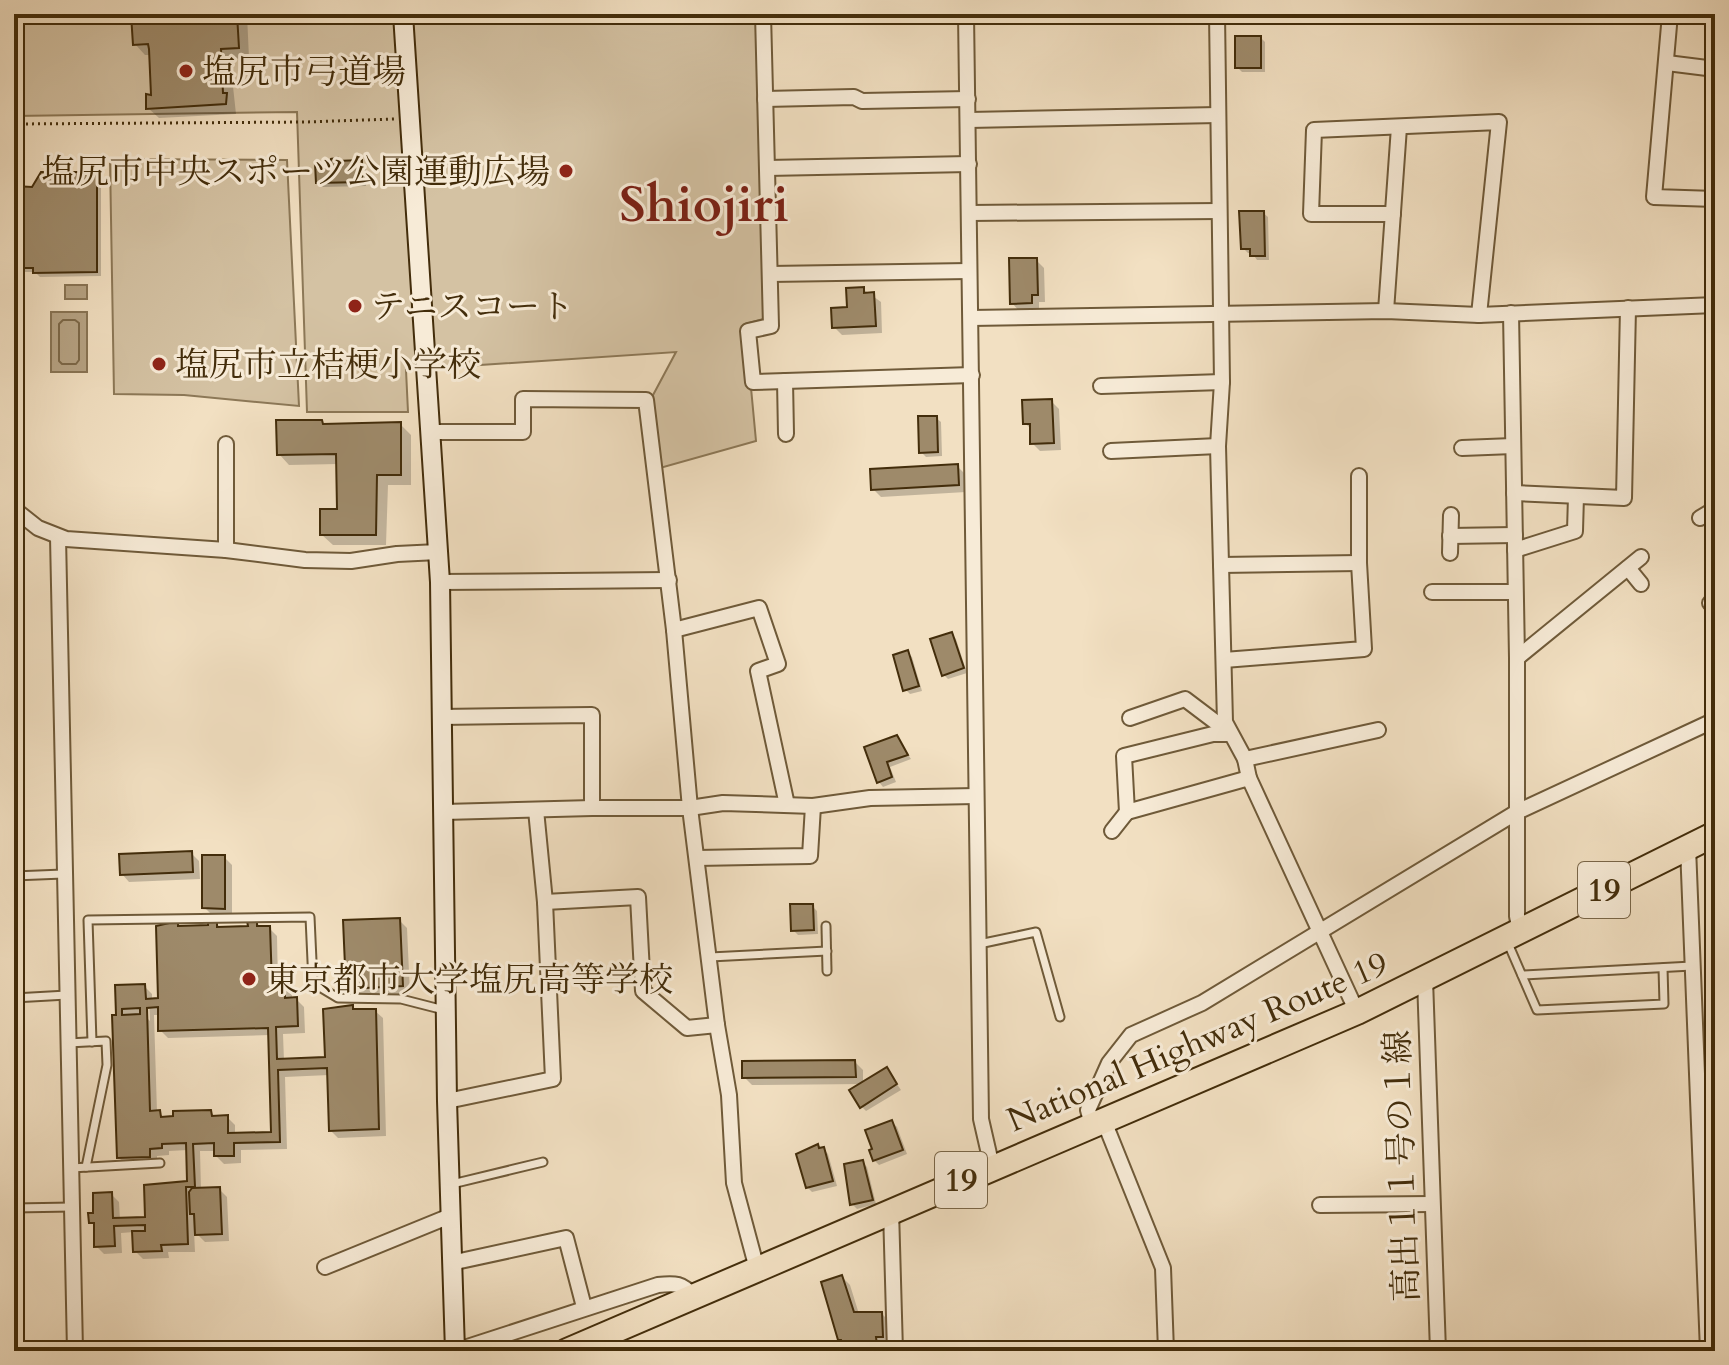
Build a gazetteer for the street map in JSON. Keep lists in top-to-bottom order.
{
  "streets": {
    "highway": ["19", "National Highway Route 19"],
    "street": ["高出１１号の１線"]
  },
  "crossings": [
    ["National Highway Route 19", "高出１１号の１線"]
  ],
  "districts": ["Shiojiri"],
  "places": [
    "塩尻市弓道場",
    "塩尻市中央スポーツ公園運動広場",
    "テニスコート",
    "塩尻市立桔梗小学校",
    "東京都市大学塩尻高等学校"
  ]
}
